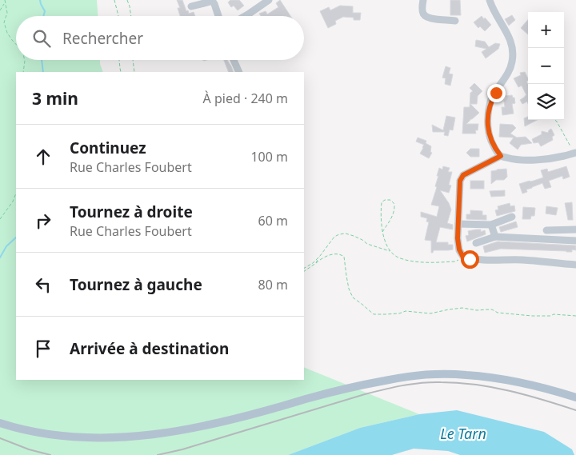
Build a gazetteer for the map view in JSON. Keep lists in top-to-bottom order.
{
  "water": ["Le Tarn"],
  "page": {
    "map_buttons": ["+", "−"],
    "search": "Rechercher",
    "heading": ["3 min", "À pied · 240 m"],
    "list": [
      ["Continuez", "Rue Charles Foubert", "100 m"],
      ["Tournez à droite", "Rue Charles Foubert", "60 m"],
      ["Tournez à gauche", "80 m"],
      "Arrivée à destination"
    ]
  }
}
